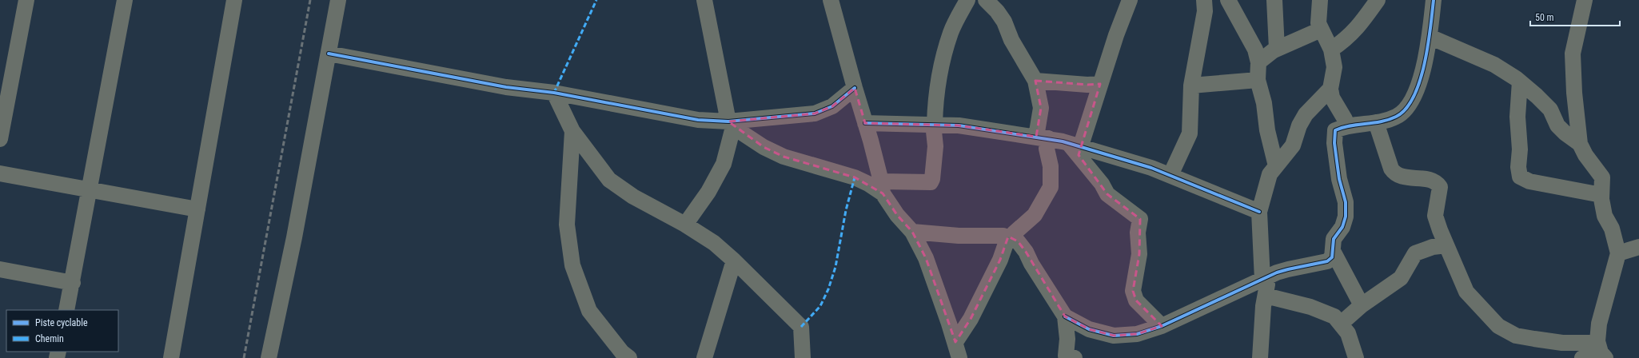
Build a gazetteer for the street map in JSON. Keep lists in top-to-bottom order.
{
  "legend": ["Piste cyclable", "Chemin"],
  "scale_bar": "50 m"
}
